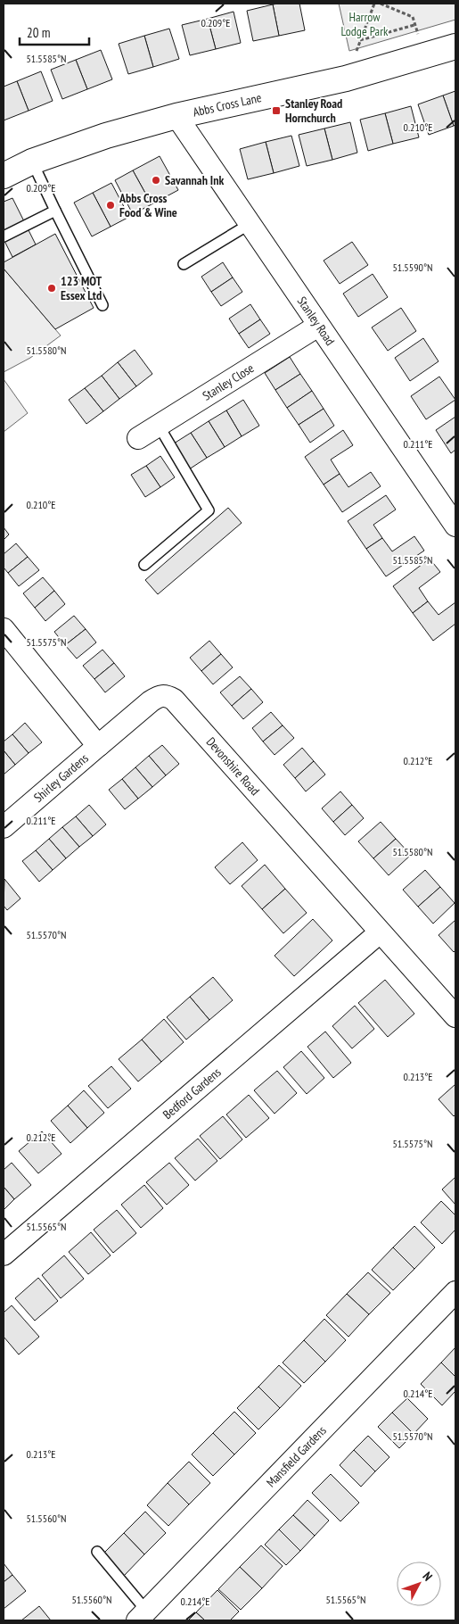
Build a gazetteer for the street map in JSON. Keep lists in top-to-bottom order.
{
  "streets": {
    "street": [
      "Abbs Cross Lane",
      "Stanley Road",
      "Stanley Close",
      "Devonshire Road",
      "Shirley Gardens",
      "Bedford Gardens",
      "Mansfield Gardens"
    ]
  },
  "crossings": [
    ["Abbs Cross Lane", "Stanley Road"],
    ["Stanley Road", "Stanley Close"],
    ["Devonshire Road", "Shirley Gardens"],
    ["Devonshire Road", "Bedford Gardens"]
  ],
  "parks": ["Harrow Lodge Park"],
  "places": {
    "transit": ["Stanley Road Hornchurch"],
    "other": ["Savannah Ink", "Abbs Cross Food & Wine", "123 MOT Essex Ltd"]
  },
  "scale_bar": "20 m",
  "north": "top right",
  "coordinates": [
    "0.209°E",
    "51.5585°N",
    "0.210°E",
    "51.5590°N",
    "51.5580°N",
    "0.211°E",
    "51.5575°N",
    "0.212°E",
    "51.5570°N",
    "0.213°E",
    "51.5565°N",
    "0.214°E",
    "51.5560°N"
  ]
}
